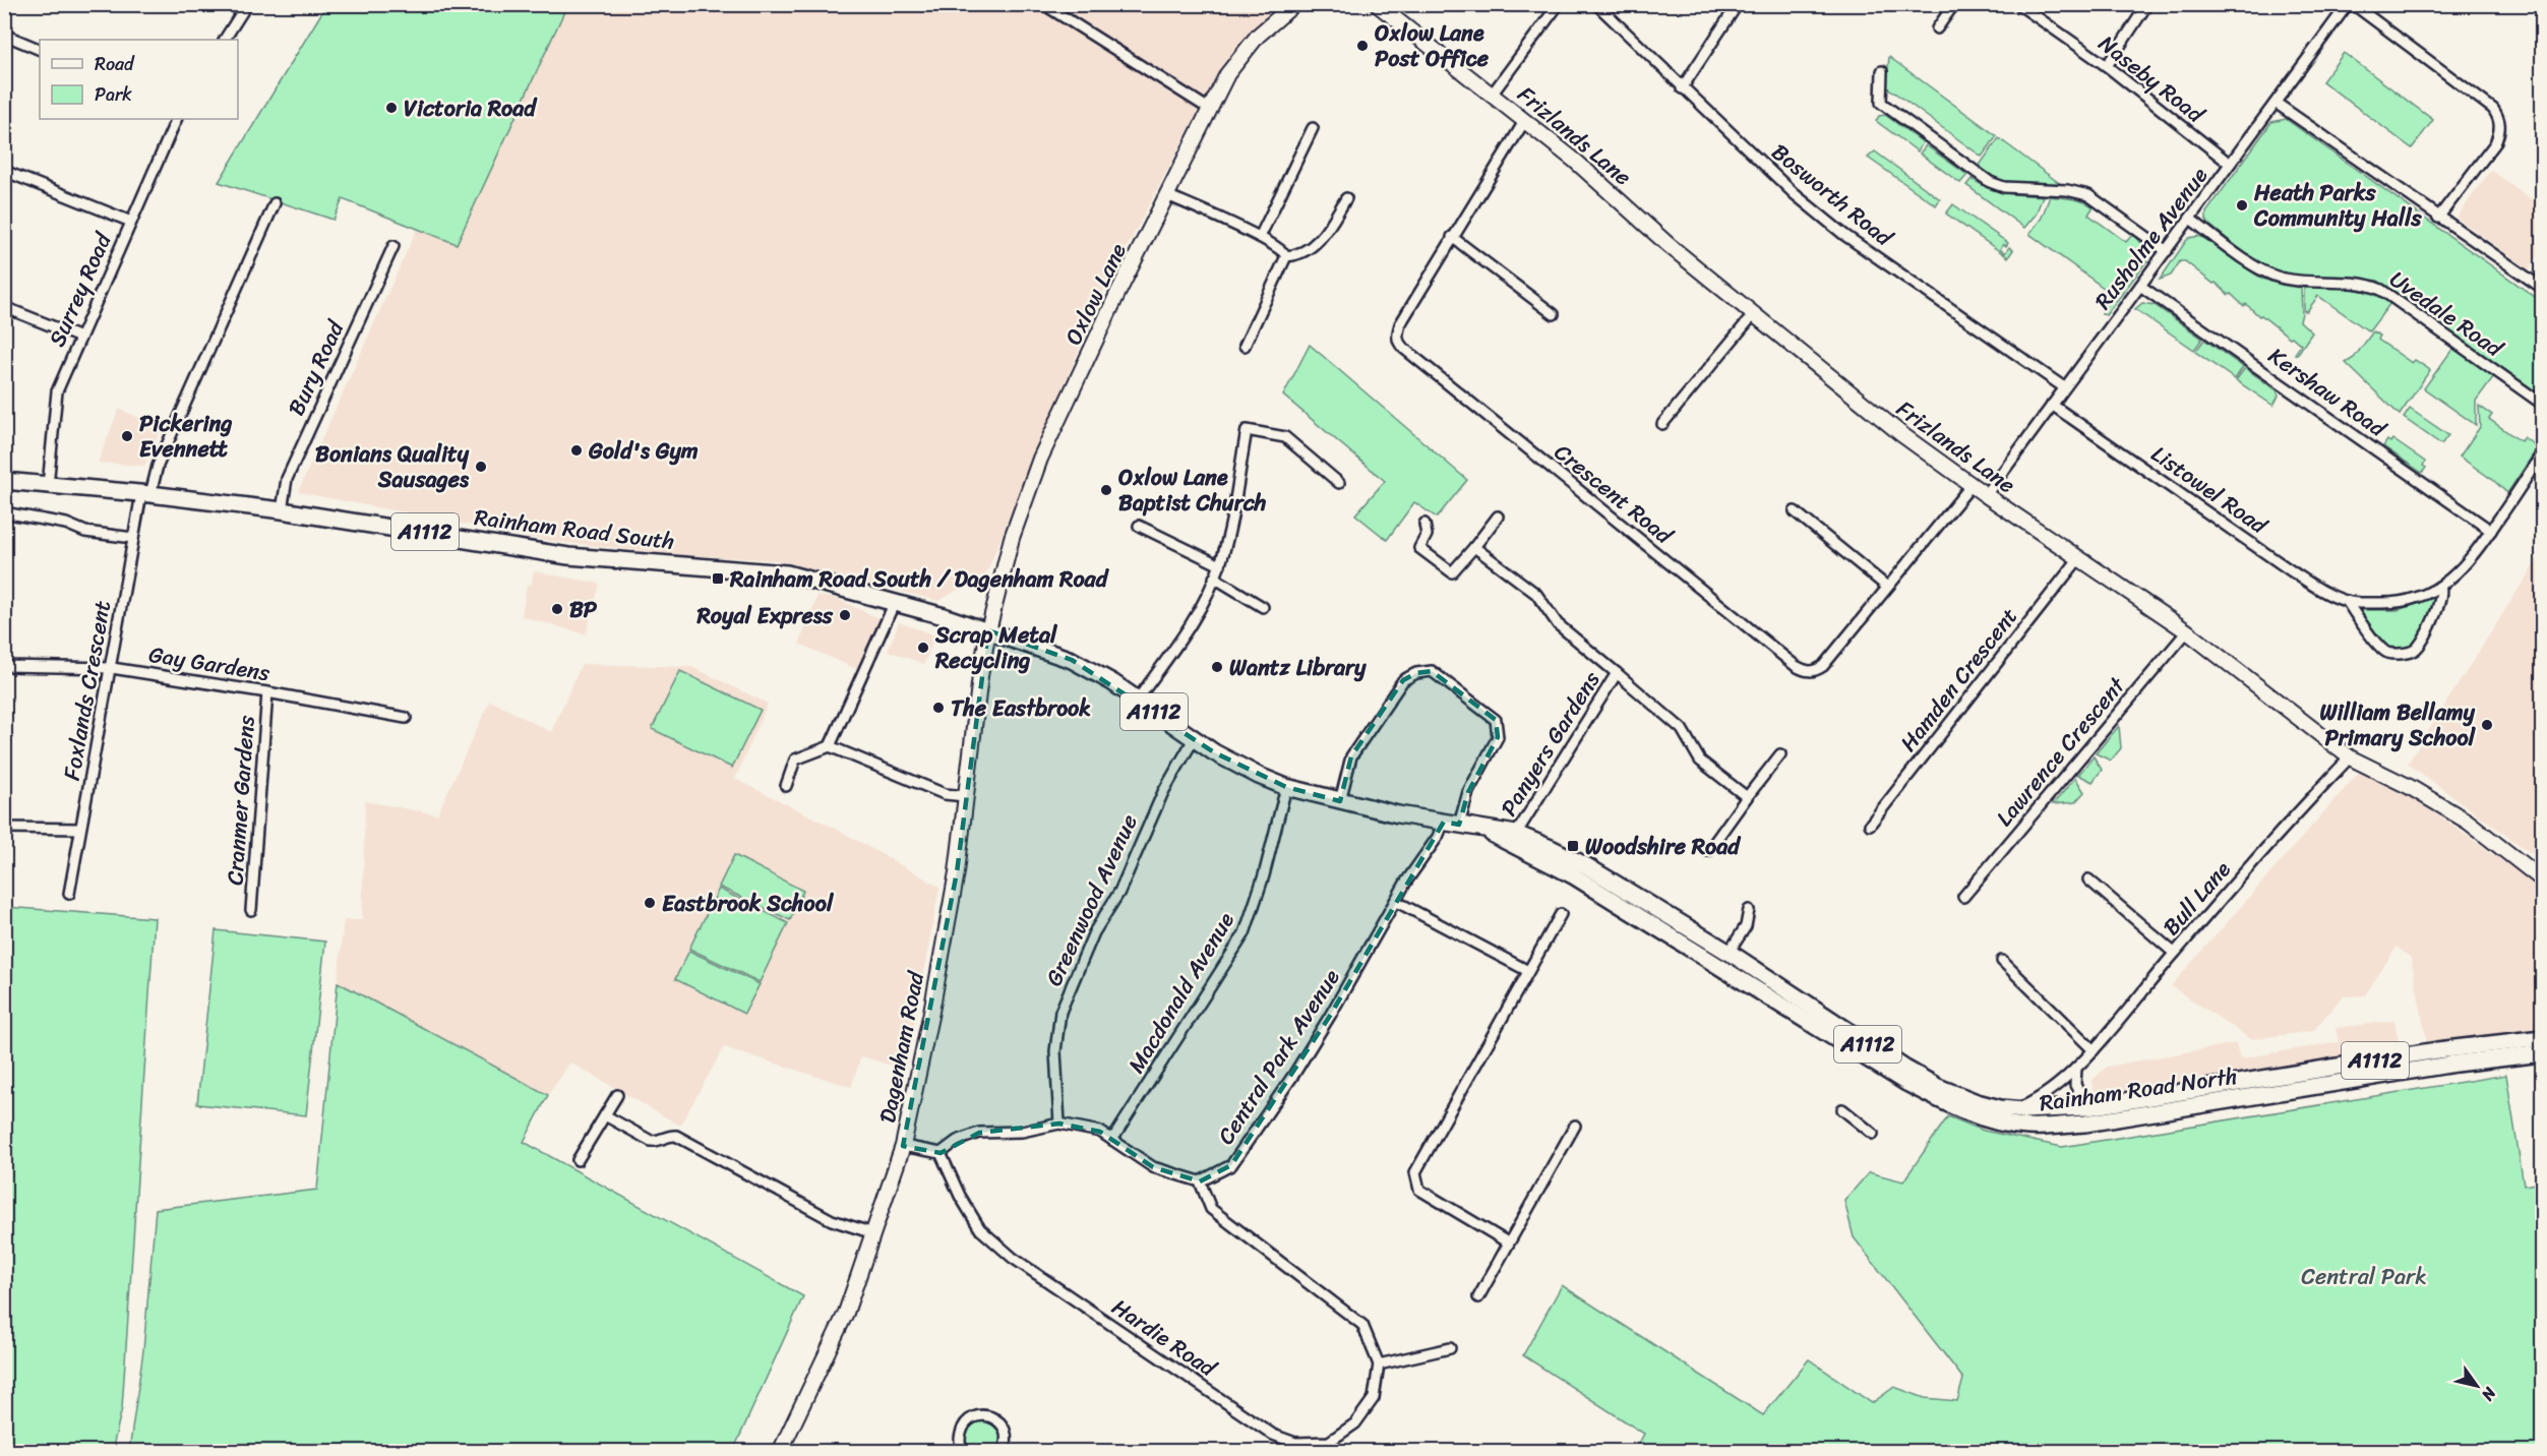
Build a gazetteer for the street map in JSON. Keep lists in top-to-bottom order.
{
  "streets": {
    "main road": ["Rainham Road South", "A1112", "Rainham Road North"],
    "street": [
      "Naseby Road",
      "Frizlands Lane",
      "Bosworth Road",
      "Rusholme Avenue",
      "Surrey Road",
      "Oxlow Lane",
      "Uvedale Road",
      "Bury Road",
      "Kershaw Road",
      "Listowel Road",
      "Crescent Road",
      "Gay Gardens",
      "Hamden Crescent",
      "Foxlands Crescent",
      "Panyers Gardens",
      "Lawrence Crescent",
      "Cranmer Gardens",
      "Bull Lane",
      "Greenwood Avenue",
      "Macdonald Avenue",
      "Dagenham Road",
      "Central Park Avenue",
      "Hardie Road"
    ]
  },
  "crossings": [
    ["Naseby Road", "Rusholme Avenue"],
    ["Frizlands Lane", "Rusholme Avenue"],
    ["Frizlands Lane", "Crescent Road"],
    ["Frizlands Lane", "Hamden Crescent"],
    ["Frizlands Lane", "Lawrence Crescent"],
    ["Frizlands Lane", "Bull Lane"],
    ["Bosworth Road", "Rusholme Avenue"],
    ["Rusholme Avenue", "Uvedale Road"],
    ["Rusholme Avenue", "Kershaw Road"],
    ["Rusholme Avenue", "Listowel Road"],
    ["Surrey Road", "Rainham Road South"],
    ["Oxlow Lane", "Rainham Road South"],
    ["Oxlow Lane", "Dagenham Road"],
    ["Oxlow Lane", "Rainham Road North"],
    ["Bury Road", "Rainham Road South"],
    ["Kershaw Road", "Listowel Road"],
    ["Rainham Road South", "Foxlands Crescent"],
    ["Rainham Road South", "Dagenham Road"],
    ["Rainham Road South", "Rainham Road North"],
    ["Gay Gardens", "Foxlands Crescent"],
    ["Gay Gardens", "Cranmer Gardens"],
    ["Panyers Gardens", "Rainham Road North"],
    ["Bull Lane", "Rainham Road North"],
    ["Greenwood Avenue", "Rainham Road North"],
    ["Macdonald Avenue", "Rainham Road North"],
    ["Dagenham Road", "Rainham Road North"],
    ["Central Park Avenue", "Rainham Road North"]
  ],
  "parks": ["Central Park"],
  "places": {
    "other": [
      "Oxlow Lane Post Office",
      "Victoria Road",
      "Heath Parks Community Halls",
      "Pickering Evennett",
      "Gold's Gym",
      "Bonians Quality Sausages",
      "Oxlow Lane Baptist Church",
      "BP",
      "Royal Express",
      "Scrap Metal Recycling",
      "Wantz Library",
      "The Eastbrook",
      "William Bellamy Primary School",
      "Eastbrook School"
    ],
    "transit": ["Rainham Road South / Dagenham Road", "Woodshire Road"]
  },
  "legend": ["Road", "Park"],
  "north": "bottom right"
}
